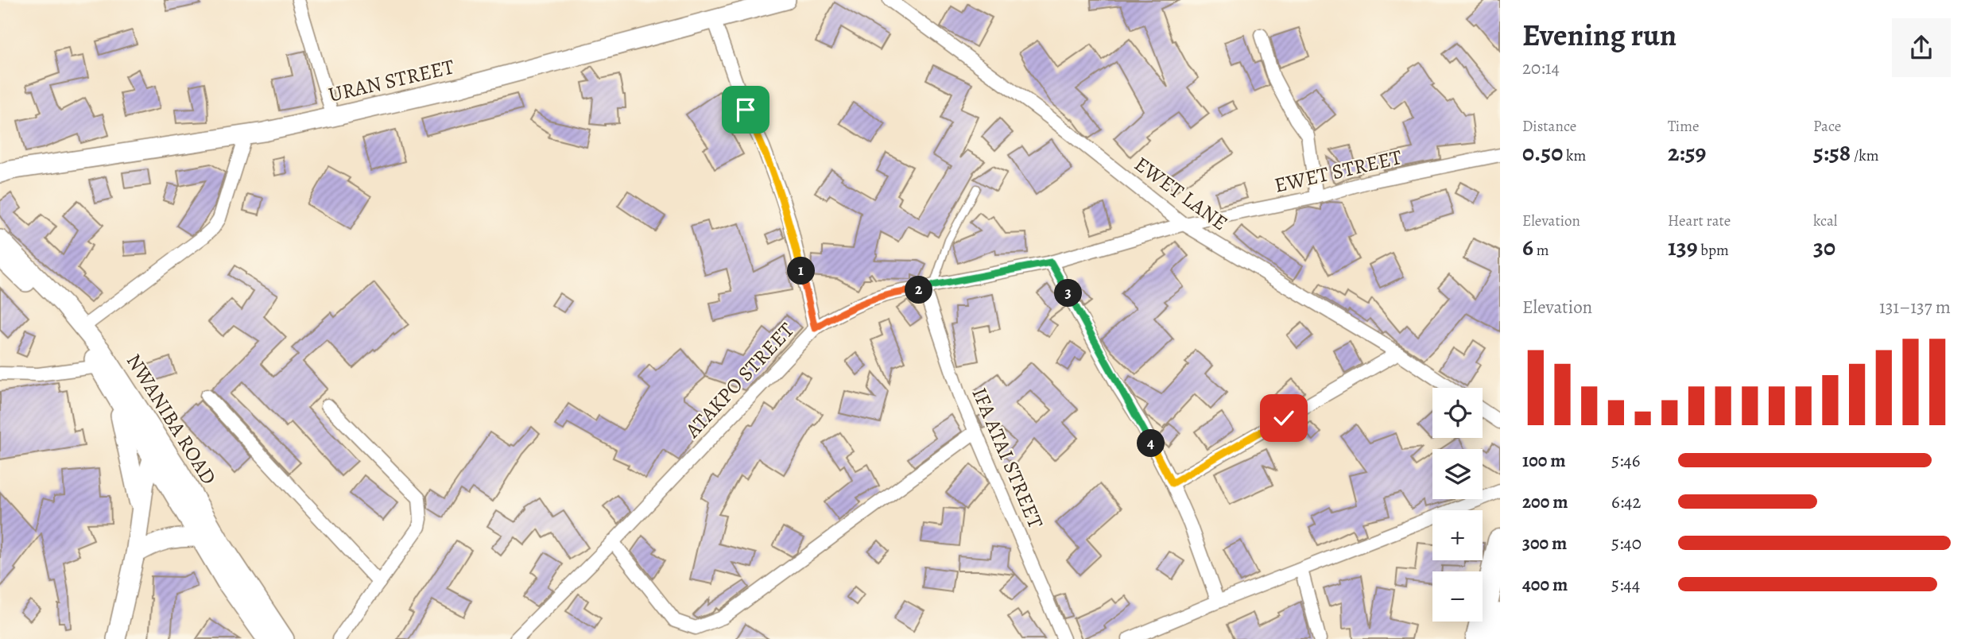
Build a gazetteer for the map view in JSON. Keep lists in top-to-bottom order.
{
  "streets": {
    "main road": ["URAN STREET", "NWANIBA ROAD"],
    "street": [
      "EWET STREET",
      "EWET LANE",
      "ATAKPO STREET",
      "IFA ATAI STREET"
    ]
  },
  "crossings": [
    ["EWET STREET", "EWET LANE"],
    ["EWET STREET", "ATAKPO STREET"],
    ["EWET LANE", "ATAKPO STREET"],
    ["ATAKPO STREET", "IFA ATAI STREET"]
  ],
  "page": {
    "heading": ["Evening run", "20:14"],
    "stats": [
      ["Distance", "0.50 km"],
      ["Time", "2:59"],
      ["Pace", "5:58 /km"],
      ["Elevation", "6 m"],
      ["Heart rate", "139 bpm"],
      ["kcal", "30"]
    ],
    "pins": [
      "1",
      "2",
      "3",
      "4"
    ],
    "chart": ["Elevation", "131–137 m"],
    "map_buttons": ["+", "−"],
    "list": [
      {
        "name": "100 m",
        "note": "5:46"
      },
      {
        "name": "200 m",
        "note": "6:42"
      },
      {
        "name": "300 m",
        "note": "5:40"
      },
      {
        "name": "400 m",
        "note": "5:44"
      }
    ]
  }
}
